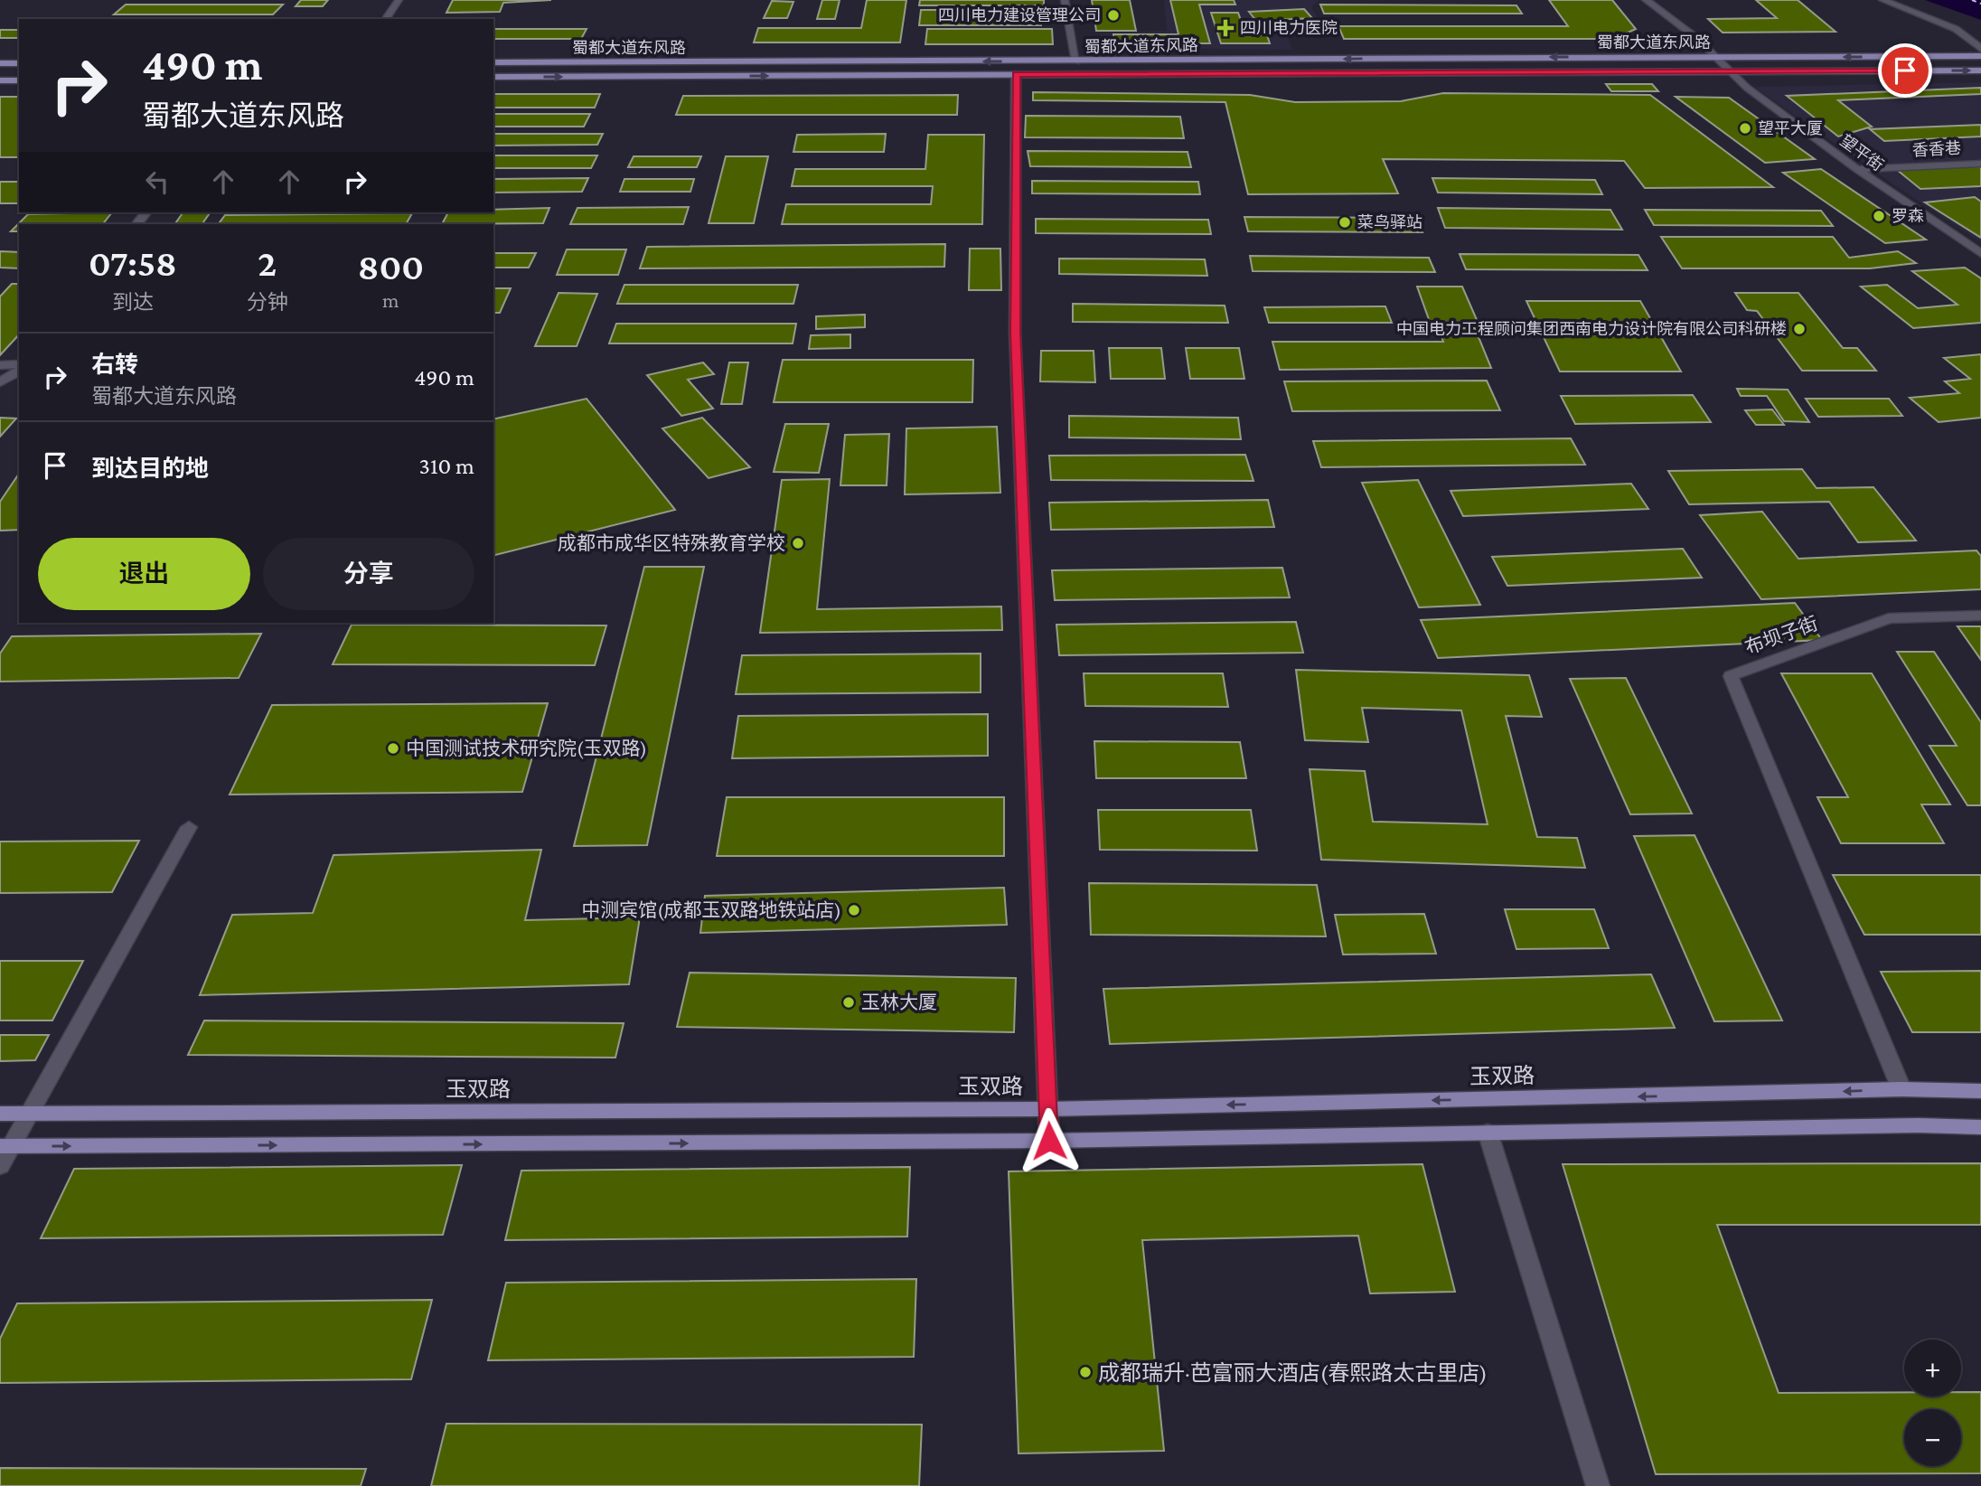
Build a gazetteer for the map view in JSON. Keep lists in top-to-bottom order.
{
  "streets": {
    "main road": ["蜀都大道东风路", "玉双路"],
    "street": ["香香巷", "望平街", "布坝子街"]
  },
  "crossings": [
    ["蜀都大道东风路", "望平街"],
    ["香香巷", "望平街"],
    ["布坝子街", "玉双路"]
  ],
  "places": {
    "other": [
      "四川电力建设管理公司",
      "望平大厦",
      "罗森",
      "菜鸟驿站",
      "中国电力工程顾问集团西南电力设计院有限公司科研楼",
      "成都市成华区特殊教育学校",
      "中国测试技术研究院(玉双路)",
      "中测宾馆(成都玉双路地铁站店)",
      "玉林大厦",
      "成都瑞升·芭富丽大酒店(春熙路太古里店)"
    ],
    "health": ["四川电力医院"]
  },
  "page": {
    "turn": ["490 m", "蜀都大道东风路"],
    "eta": [
      "07:58",
      "到达",
      "2",
      "分钟",
      "800",
      "m"
    ],
    "list": [
      {
        "name": "右转",
        "note": "蜀都大道东风路",
        "value": "490 m"
      },
      {
        "name": "到达目的地",
        "value": "310 m"
      }
    ],
    "buttons": ["退出", "分享"],
    "map_buttons": ["+", "−"]
  }
}
